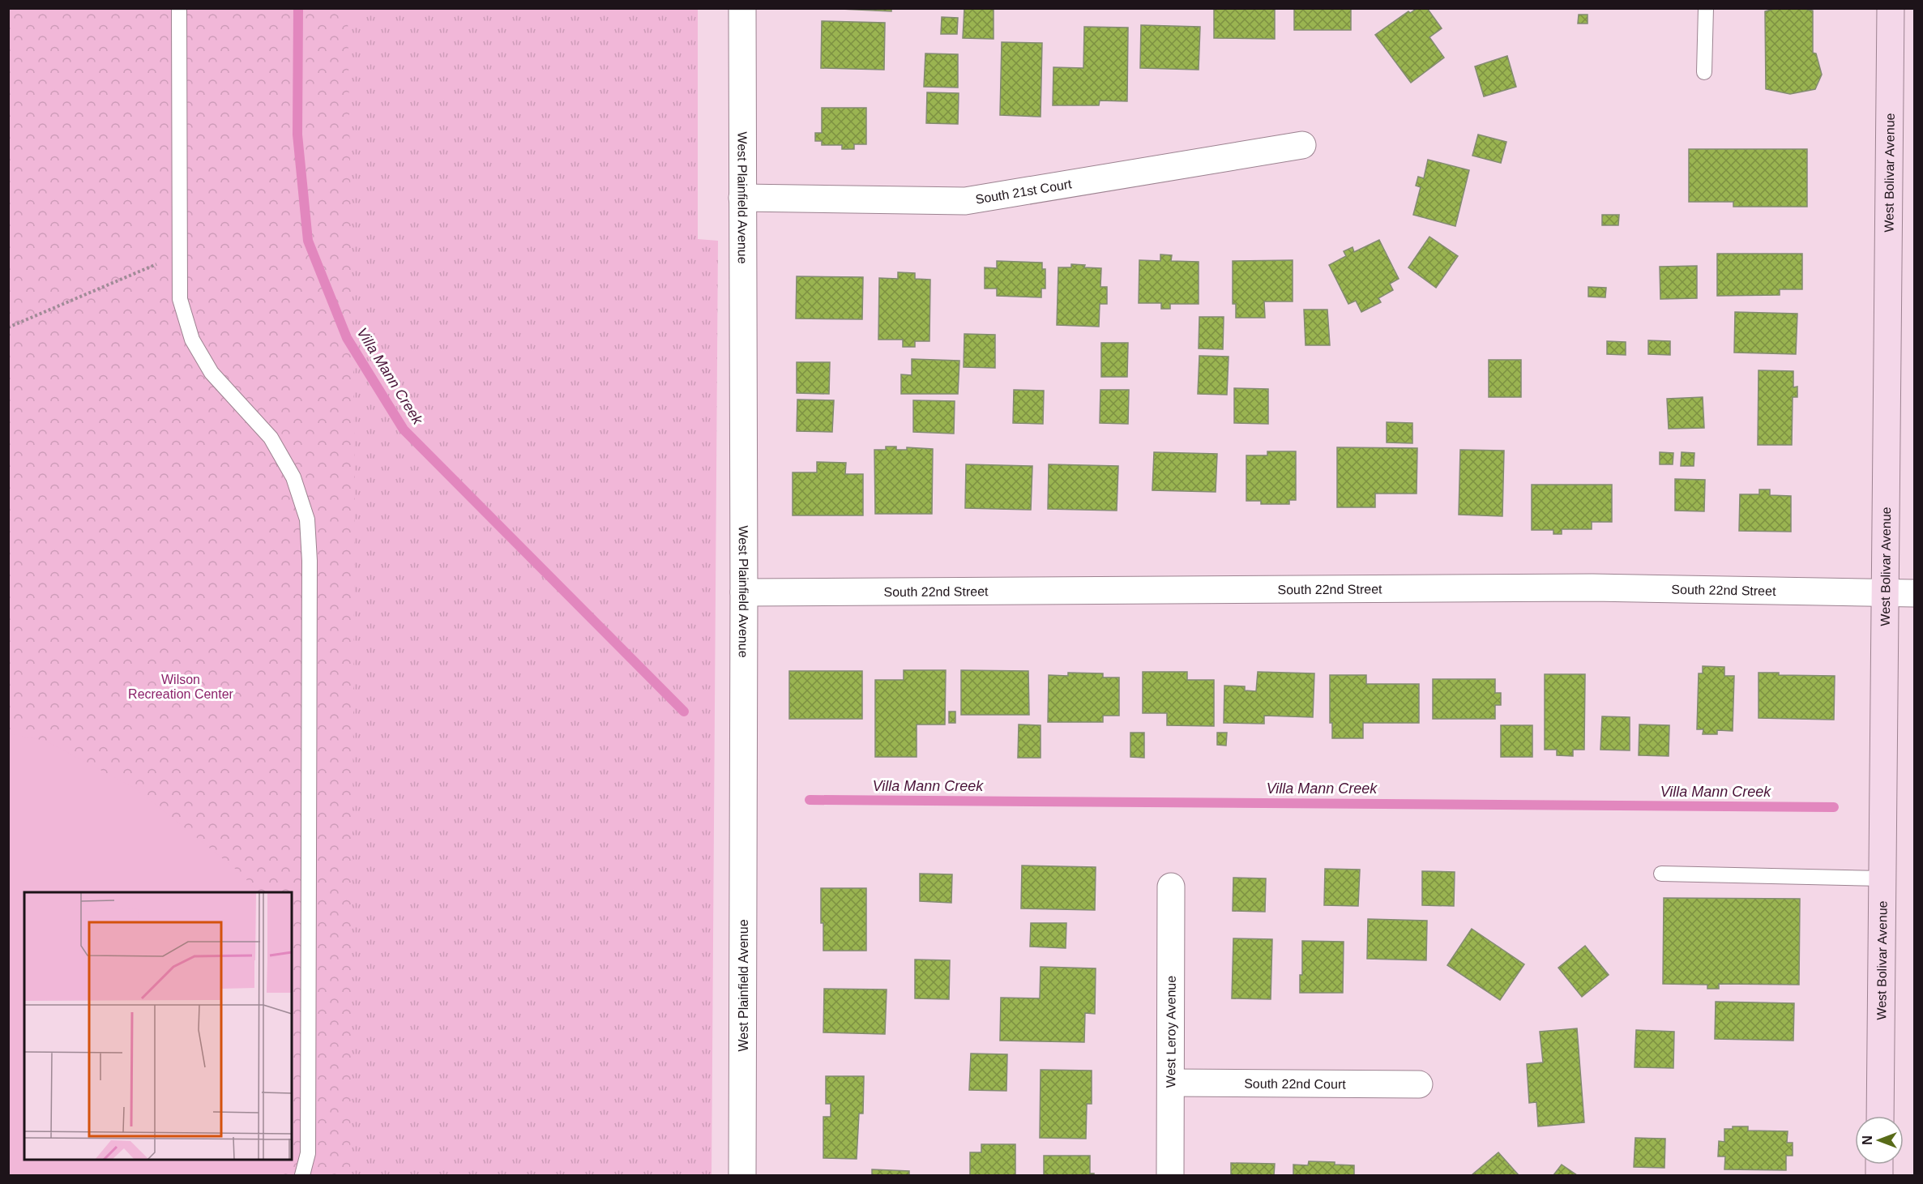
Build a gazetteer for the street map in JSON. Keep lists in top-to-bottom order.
{
  "streets": {
    "street": [
      "West Bolivar Avenue",
      "South 21st Court",
      "West Plainfield Avenue",
      "South 22nd Street",
      "West Leroy Avenue",
      "South 22nd Court"
    ]
  },
  "crossings": [
    ["West Bolivar Avenue", "South 22nd Street"],
    ["South 21st Court", "West Plainfield Avenue"],
    ["West Plainfield Avenue", "South 22nd Street"],
    ["West Leroy Avenue", "South 22nd Court"]
  ],
  "water": ["Villa Mann Creek"],
  "parks": ["Wilson Recreation Center"],
  "north": "left"
}
